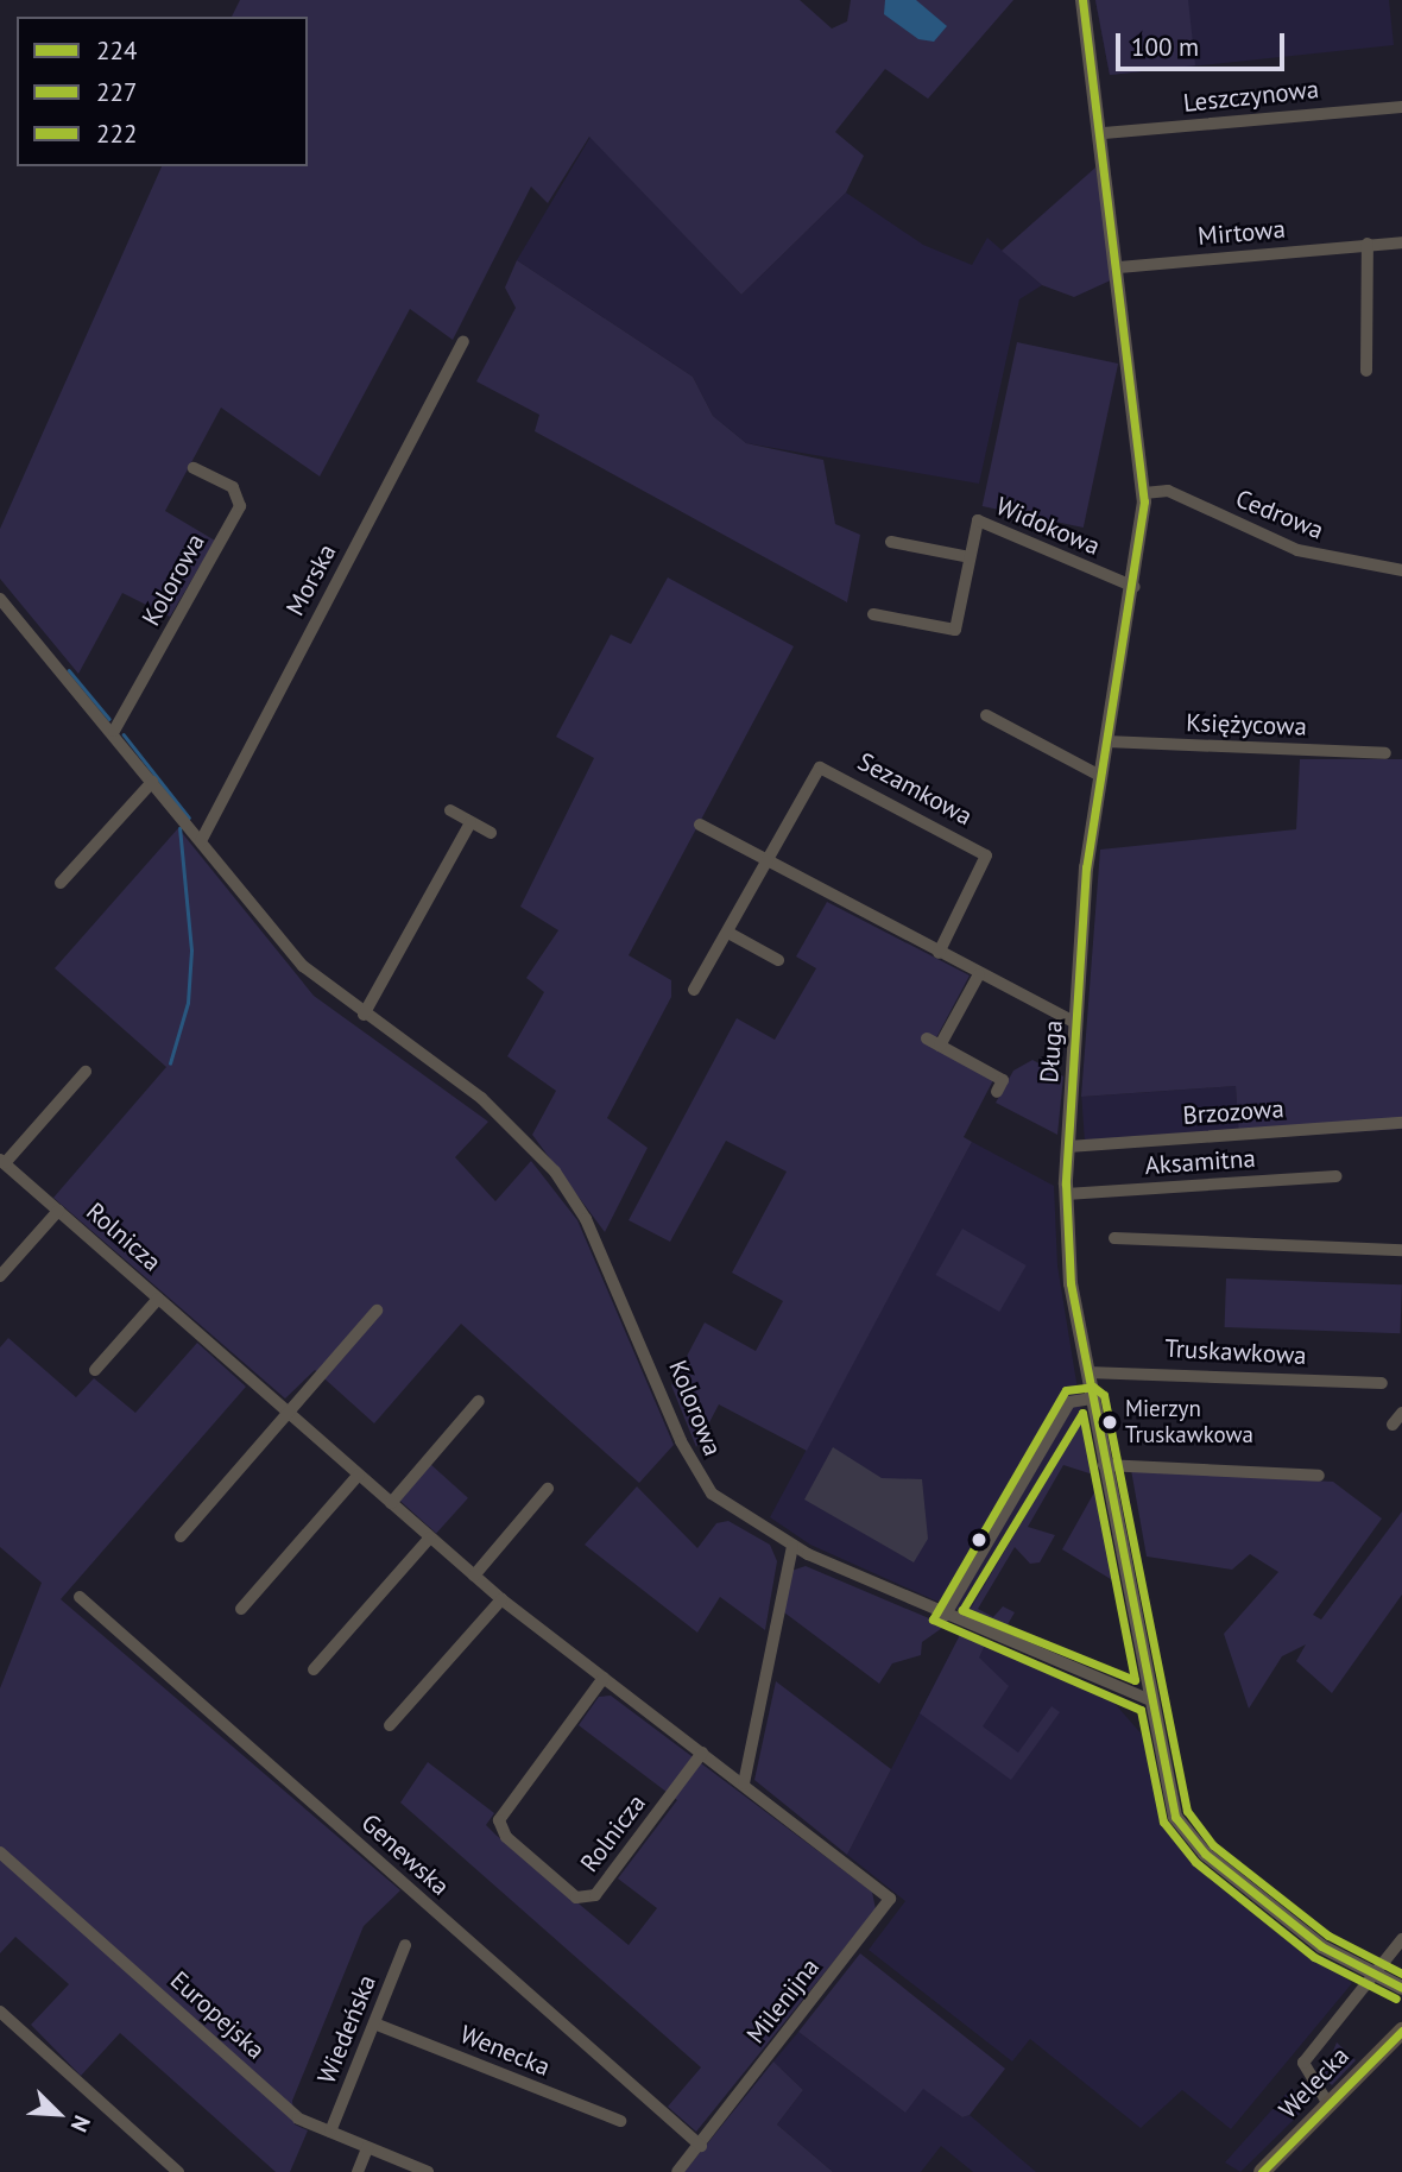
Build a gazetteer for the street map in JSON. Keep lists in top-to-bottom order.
{
  "streets": {
    "main road": ["Welecka"],
    "street": [
      "Leszczynowa",
      "Mirtowa",
      "Cedrowa",
      "Widokowa",
      "Kolorowa",
      "Morska",
      "Księżycowa",
      "Sezamkowa",
      "Długa",
      "Brzozowa",
      "Aksamitna",
      "Rolnicza",
      "Truskawkowa",
      "Genewska",
      "Milenijna",
      "Europejska",
      "Wiedeńska",
      "Wenecka"
    ]
  },
  "crossings": [
    ["Leszczynowa", "Długa"],
    ["Mirtowa", "Długa"],
    ["Cedrowa", "Długa"],
    ["Widokowa", "Długa"],
    ["Kolorowa", "Morska"],
    ["Kolorowa", "Długa"],
    ["Księżycowa", "Długa"],
    ["Długa", "Brzozowa"],
    ["Długa", "Aksamitna"],
    ["Długa", "Truskawkowa"],
    ["Rolnicza", "Milenijna"],
    ["Genewska", "Milenijna"],
    ["Europejska", "Wiedeńska"],
    ["Wiedeńska", "Wenecka"]
  ],
  "places": ["Mierzyn Truskawkowa"],
  "lines": ["transit line 224", "transit line 222", "transit line 227"],
  "legend": ["224", "227", "222"],
  "scale_bar": "100 m",
  "north": "bottom right"
}
